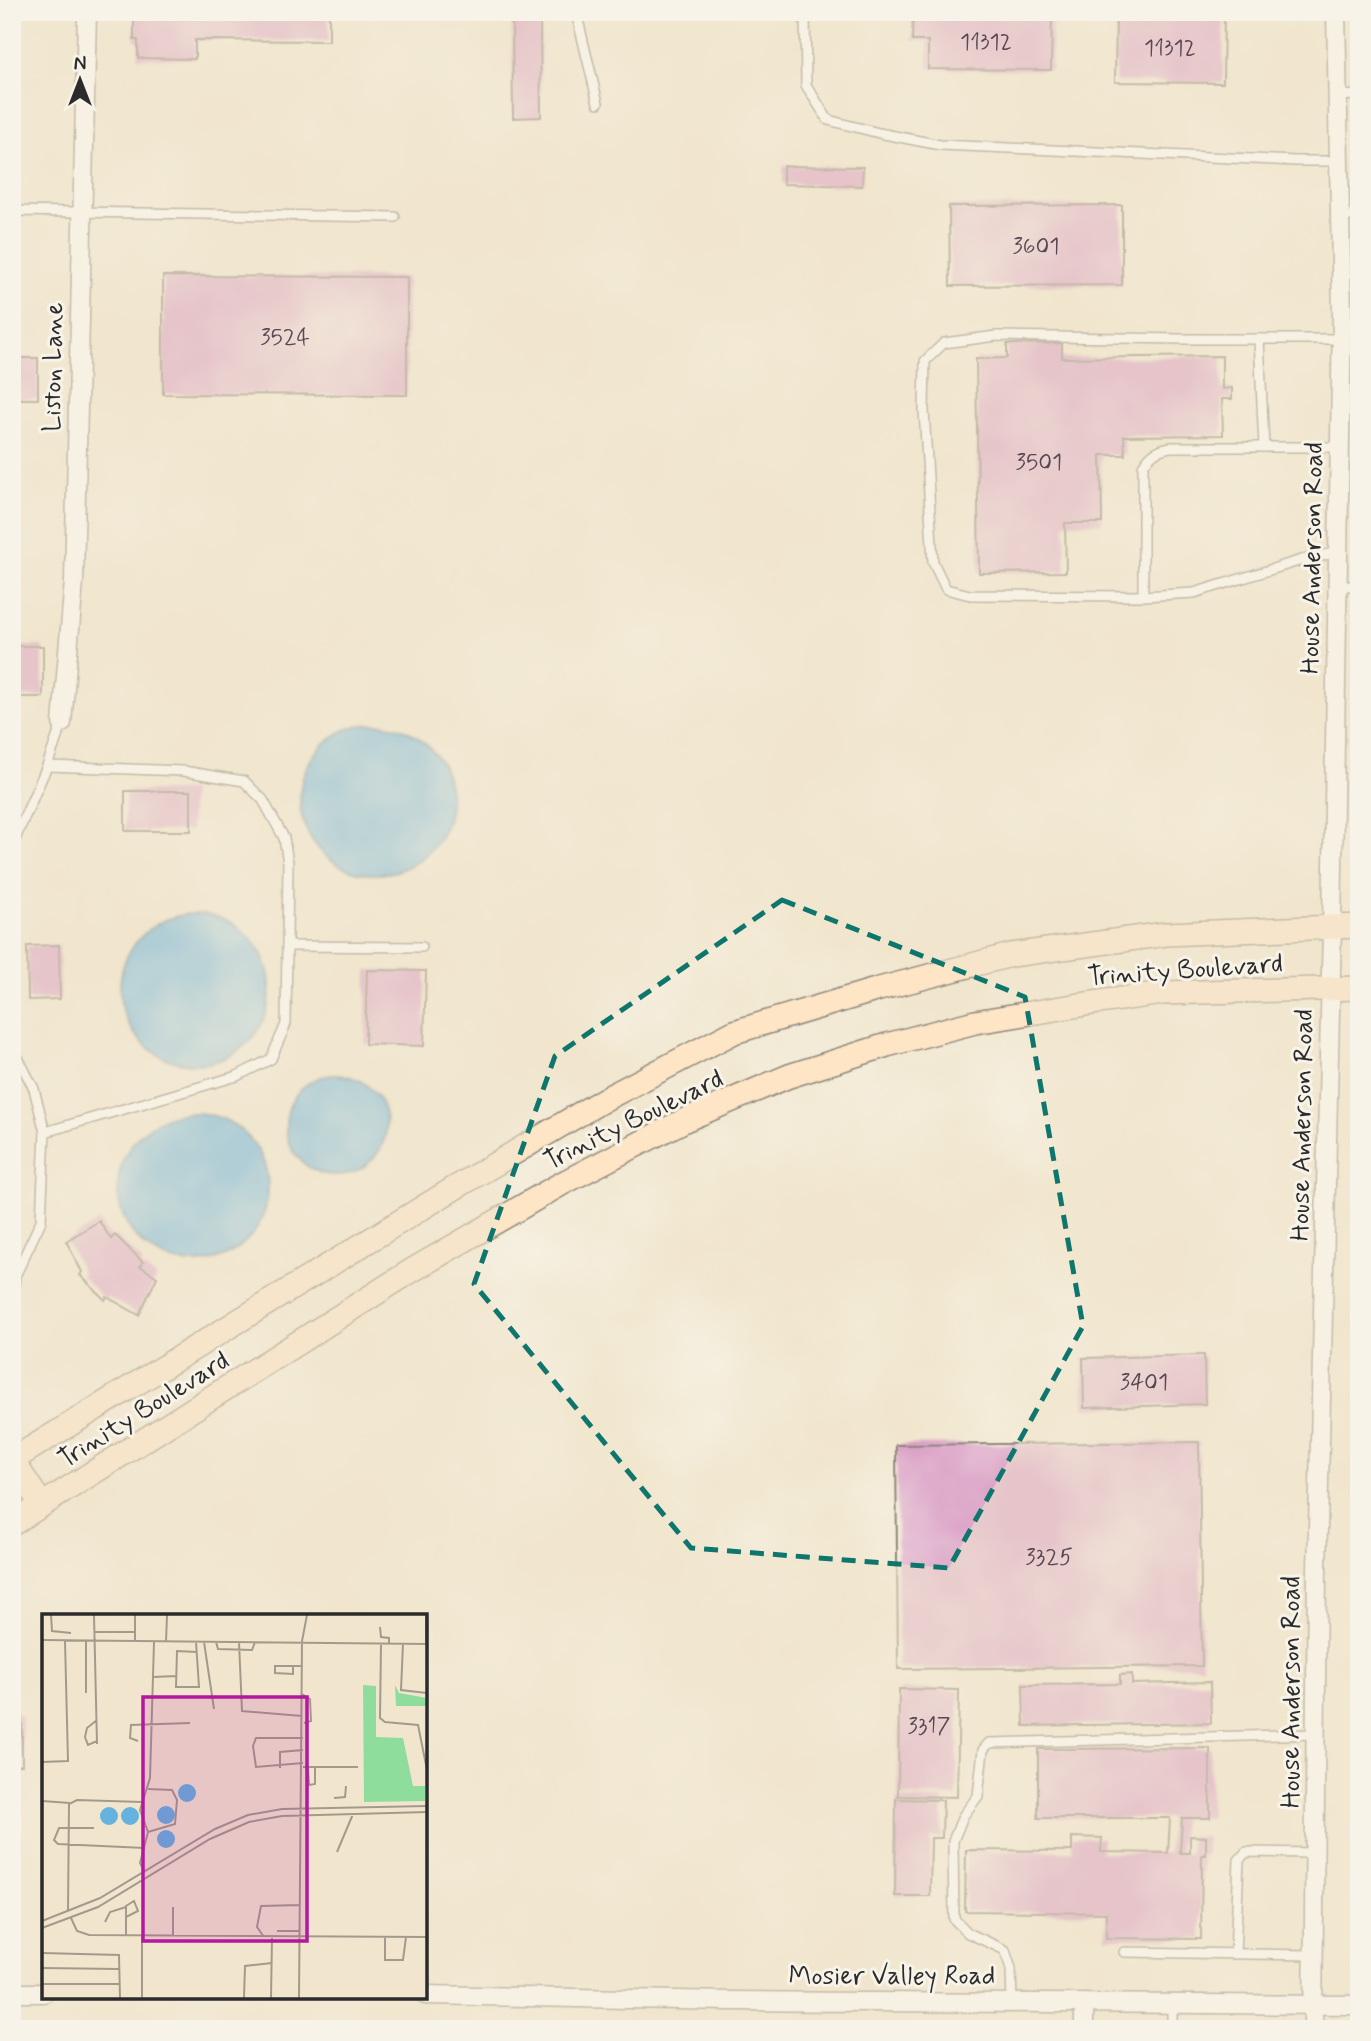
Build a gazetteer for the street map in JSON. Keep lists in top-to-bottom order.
{
  "streets": {
    "main road": ["Trinity Boulevard"],
    "street": ["Liston Lane", "House Anderson Road", "Mosier Valley Road"]
  },
  "crossings": [
    ["House Anderson Road", "Trinity Boulevard"],
    ["House Anderson Road", "Mosier Valley Road"]
  ],
  "house_numbers": [
    "11312",
    "11312",
    "3601",
    "3524",
    "3501",
    "3401",
    "3325",
    "3317"
  ],
  "north": "top"
}
